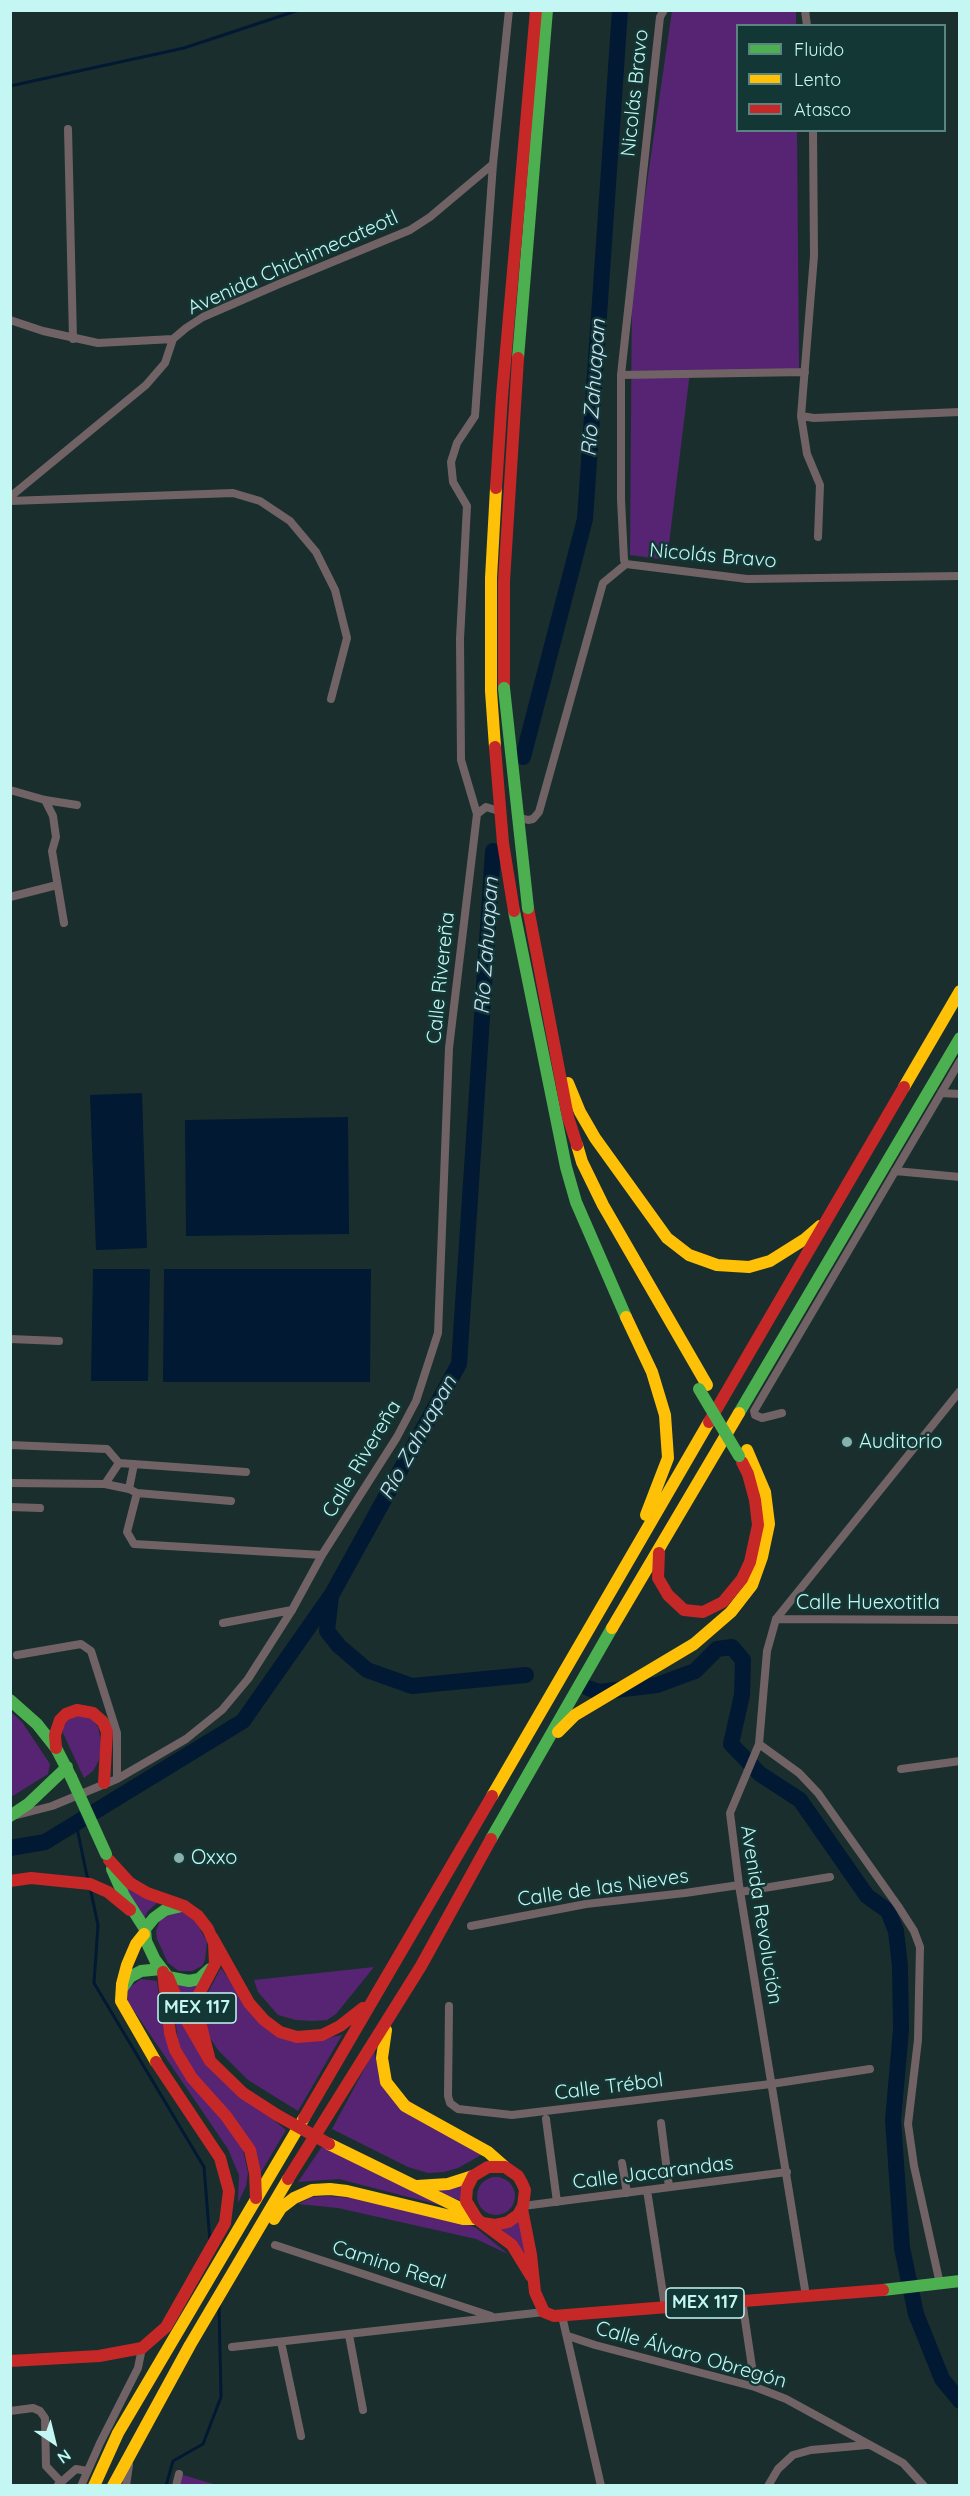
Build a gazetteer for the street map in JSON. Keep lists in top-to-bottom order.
{
  "streets": {
    "main road": ["MEX 117"],
    "street": [
      "Nicolás Bravo",
      "Avenida Chichimecateotl",
      "Calle Rivereña",
      "Calle Huexotitla",
      "Calle de las Nieves",
      "Avenida Revolución",
      "Calle Trébol",
      "Calle Jacarandas",
      "Camino Real",
      "Calle Álvaro Obregón"
    ]
  },
  "crossings": [
    ["Calle Huexotitla", "Avenida Revolución"],
    ["Calle de las Nieves", "Avenida Revolución"],
    ["Avenida Revolución", "MEX 117"],
    ["Avenida Revolución", "Calle Trébol"],
    ["Avenida Revolución", "Calle Jacarandas"],
    ["MEX 117", "Calle Jacarandas"]
  ],
  "water": ["Río Zahuapan"],
  "places": ["Auditorio", "Oxxo"],
  "legend": ["Fluido", "Lento", "Atasco"],
  "north": "bottom right"
}
